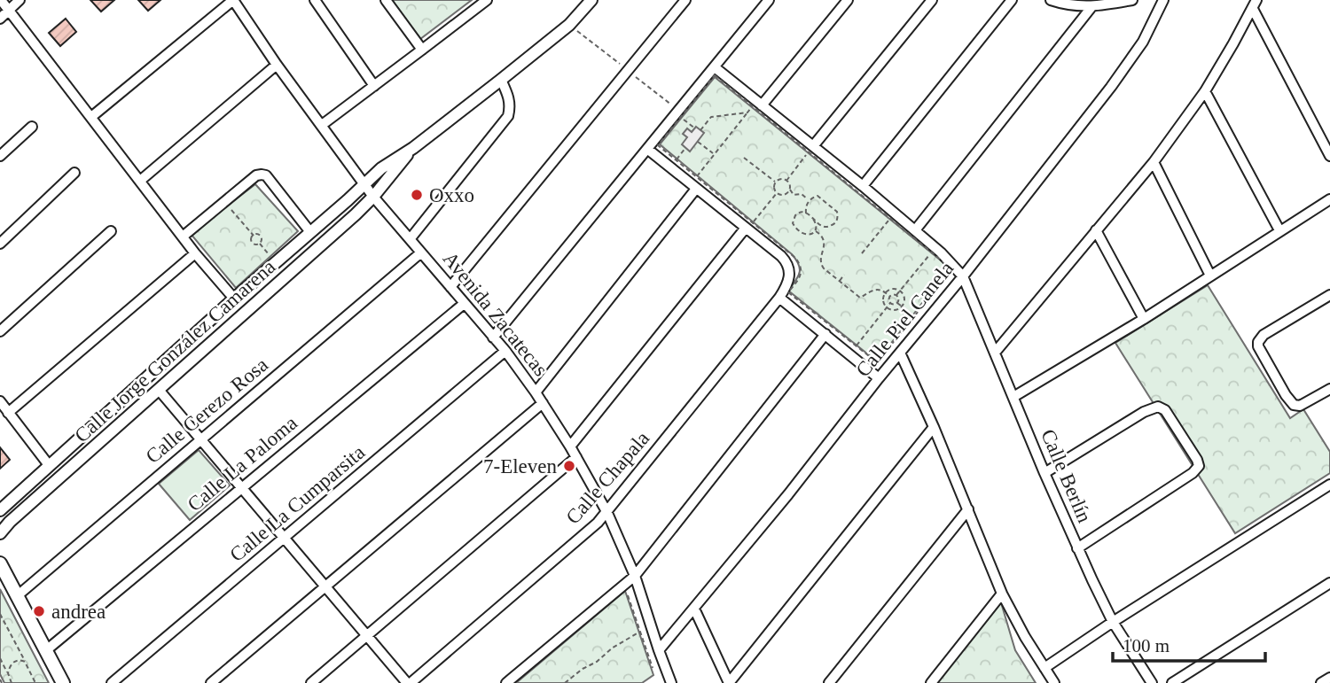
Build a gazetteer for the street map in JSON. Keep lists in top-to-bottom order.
{
  "streets": {
    "street": [
      "Avenida Zacatecas",
      "Calle Piel Canela",
      "Calle Jorge González Camarena",
      "Calle Cerezo Rosa",
      "Calle La Paloma",
      "Calle Berlín",
      "Calle Chapala",
      "Calle La Cumparsita"
    ]
  },
  "crossings": [
    ["Avenida Zacatecas", "Calle Piel Canela"],
    ["Avenida Zacatecas", "Calle Jorge González Camarena"],
    ["Avenida Zacatecas", "Calle Cerezo Rosa"],
    ["Avenida Zacatecas", "Calle La Paloma"],
    ["Avenida Zacatecas", "Calle Chapala"],
    ["Avenida Zacatecas", "Calle La Cumparsita"],
    ["Calle Piel Canela", "Calle Berlín"]
  ],
  "places": ["Oxxo", "7-Eleven", "andrea"],
  "scale_bar": "100 m"
}
